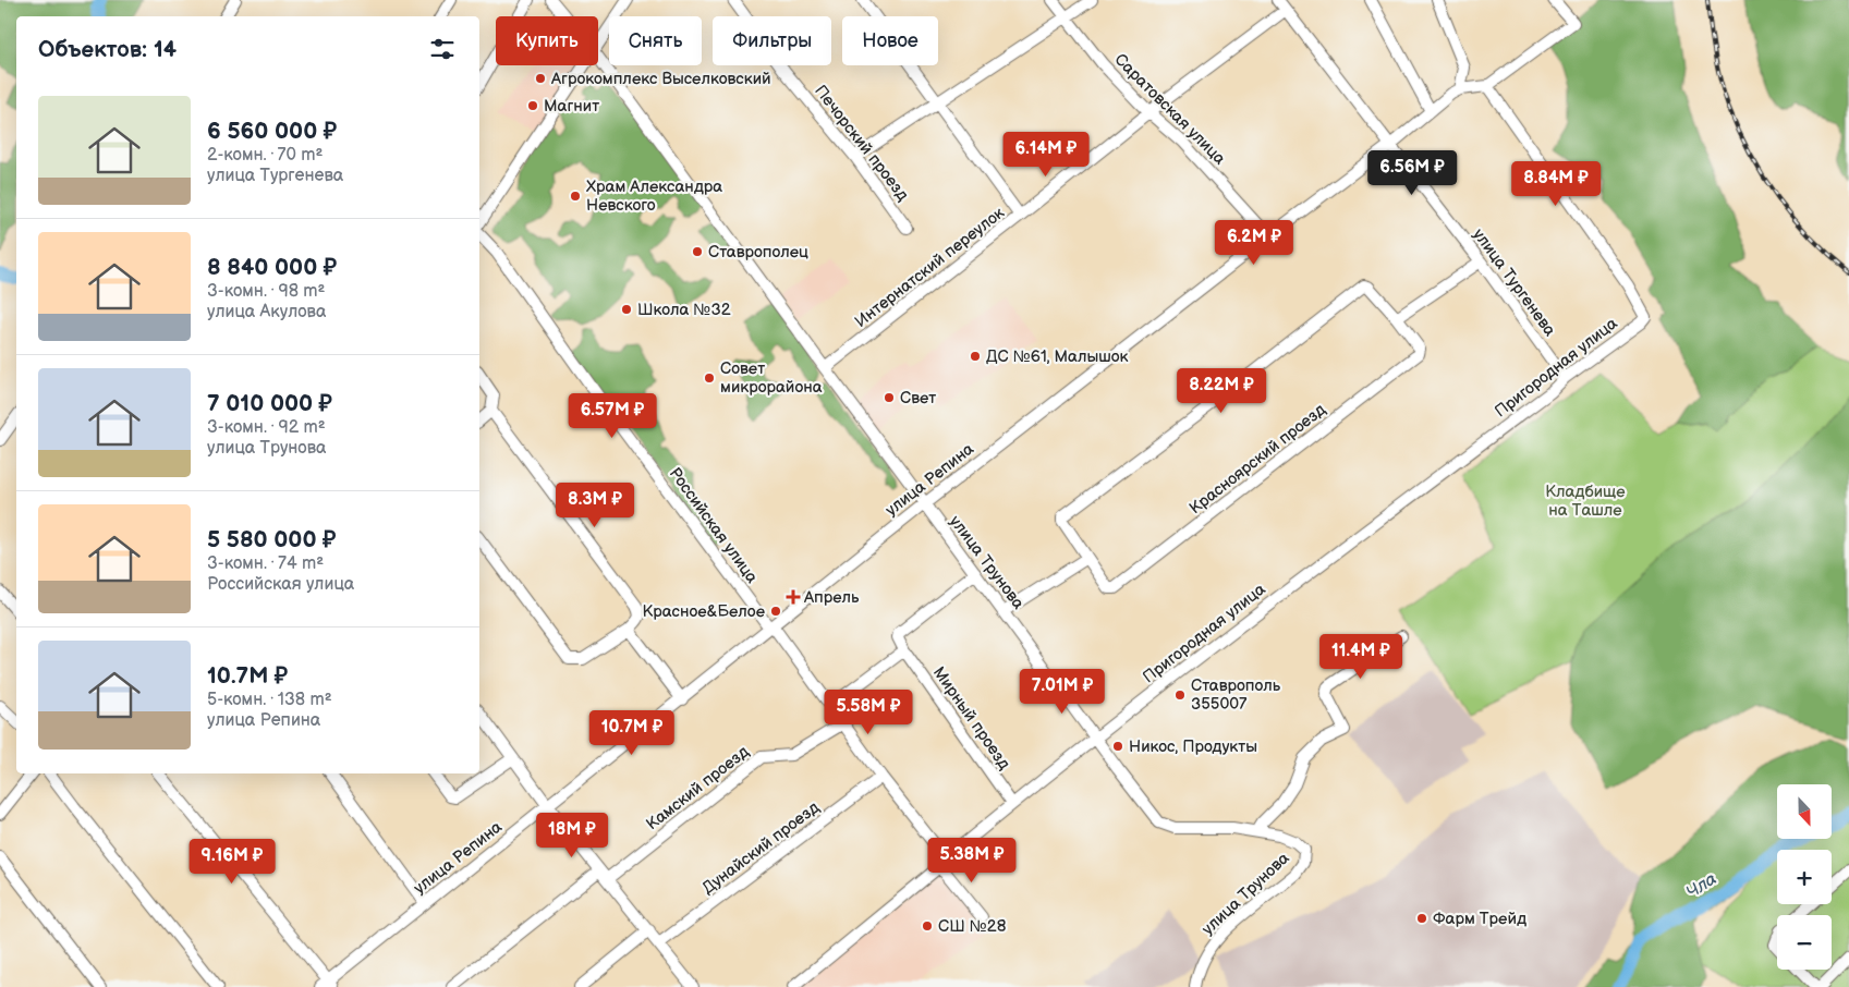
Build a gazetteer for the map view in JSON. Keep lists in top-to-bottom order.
{
  "streets": {
    "street": [
      "Саратовская улица",
      "Печорский проезд",
      "Интернатский переулок",
      "улица Тургенева",
      "Пригородная улица",
      "Красноярский проезд",
      "улица Репина",
      "Российская улица",
      "улица Трунова",
      "Мирный проезд",
      "Камский проезд",
      "Дунайский проезд"
    ]
  },
  "crossings": [
    ["Саратовская улица", "Интернатский переулок"],
    ["Саратовская улица", "улица Репина"],
    ["Интернатский переулок", "улица Тургенева"],
    ["Интернатский переулок", "улица Трунова"],
    ["улица Тургенева", "Пригородная улица"],
    ["улица Тургенева", "улица Репина"],
    ["Пригородная улица", "улица Репина"],
    ["Пригородная улица", "Российская улица"],
    ["Пригородная улица", "улица Трунова"],
    ["Пригородная улица", "Мирный проезд"],
    ["улица Репина", "Российская улица"],
    ["улица Репина", "улица Трунова"],
    ["Российская улица", "Камский проезд"],
    ["Российская улица", "Дунайский проезд"]
  ],
  "water": ["Чла"],
  "parks": ["Кладбище на Ташле"],
  "places": {
    "other": [
      "Агрокомплекс Выселковский",
      "Магнит",
      "Храм Александра Невского",
      "Ставрополец",
      "Школа №32",
      "ДС №61, Малышок",
      "Совет микрорайона",
      "Свет",
      "Красное&Белое",
      "Ставрополь 355007",
      "Никос, Продукты",
      "Фарм Трейд",
      "СШ №28"
    ],
    "health": ["Апрель"]
  },
  "north": "bottom",
  "page": {
    "chip": [
      "Купить",
      "Снять",
      "Фильтры",
      "Новое"
    ],
    "heading": "Объектов: 14",
    "list": [
      {
        "name": "6 560 000 ₽",
        "note": "2-комн. · 70 m² · улица Тургенева"
      },
      {
        "name": "8 840 000 ₽",
        "note": "3-комн. · 98 m² · улица Акулова"
      },
      {
        "name": "7 010 000 ₽",
        "note": "3-комн. · 92 m² · улица Трунова"
      },
      {
        "name": "5 580 000 ₽",
        "note": "3-комн. · 74 m² · Российская улица"
      },
      {
        "name": "10.7M ₽",
        "note": "5-комн. · 138 m² · улица Репина"
      }
    ],
    "price": [
      "6.14M ₽",
      "6.56M ₽",
      "8.84M ₽",
      "6.2M ₽",
      "8.22M ₽",
      "6.57M ₽",
      "8.3M ₽",
      "11.4M ₽",
      "7.01M ₽",
      "5.58M ₽",
      "10.7M ₽",
      "18M ₽",
      "5.38M ₽",
      "9.16M ₽"
    ],
    "map_buttons": ["+", "−"]
  }
}
